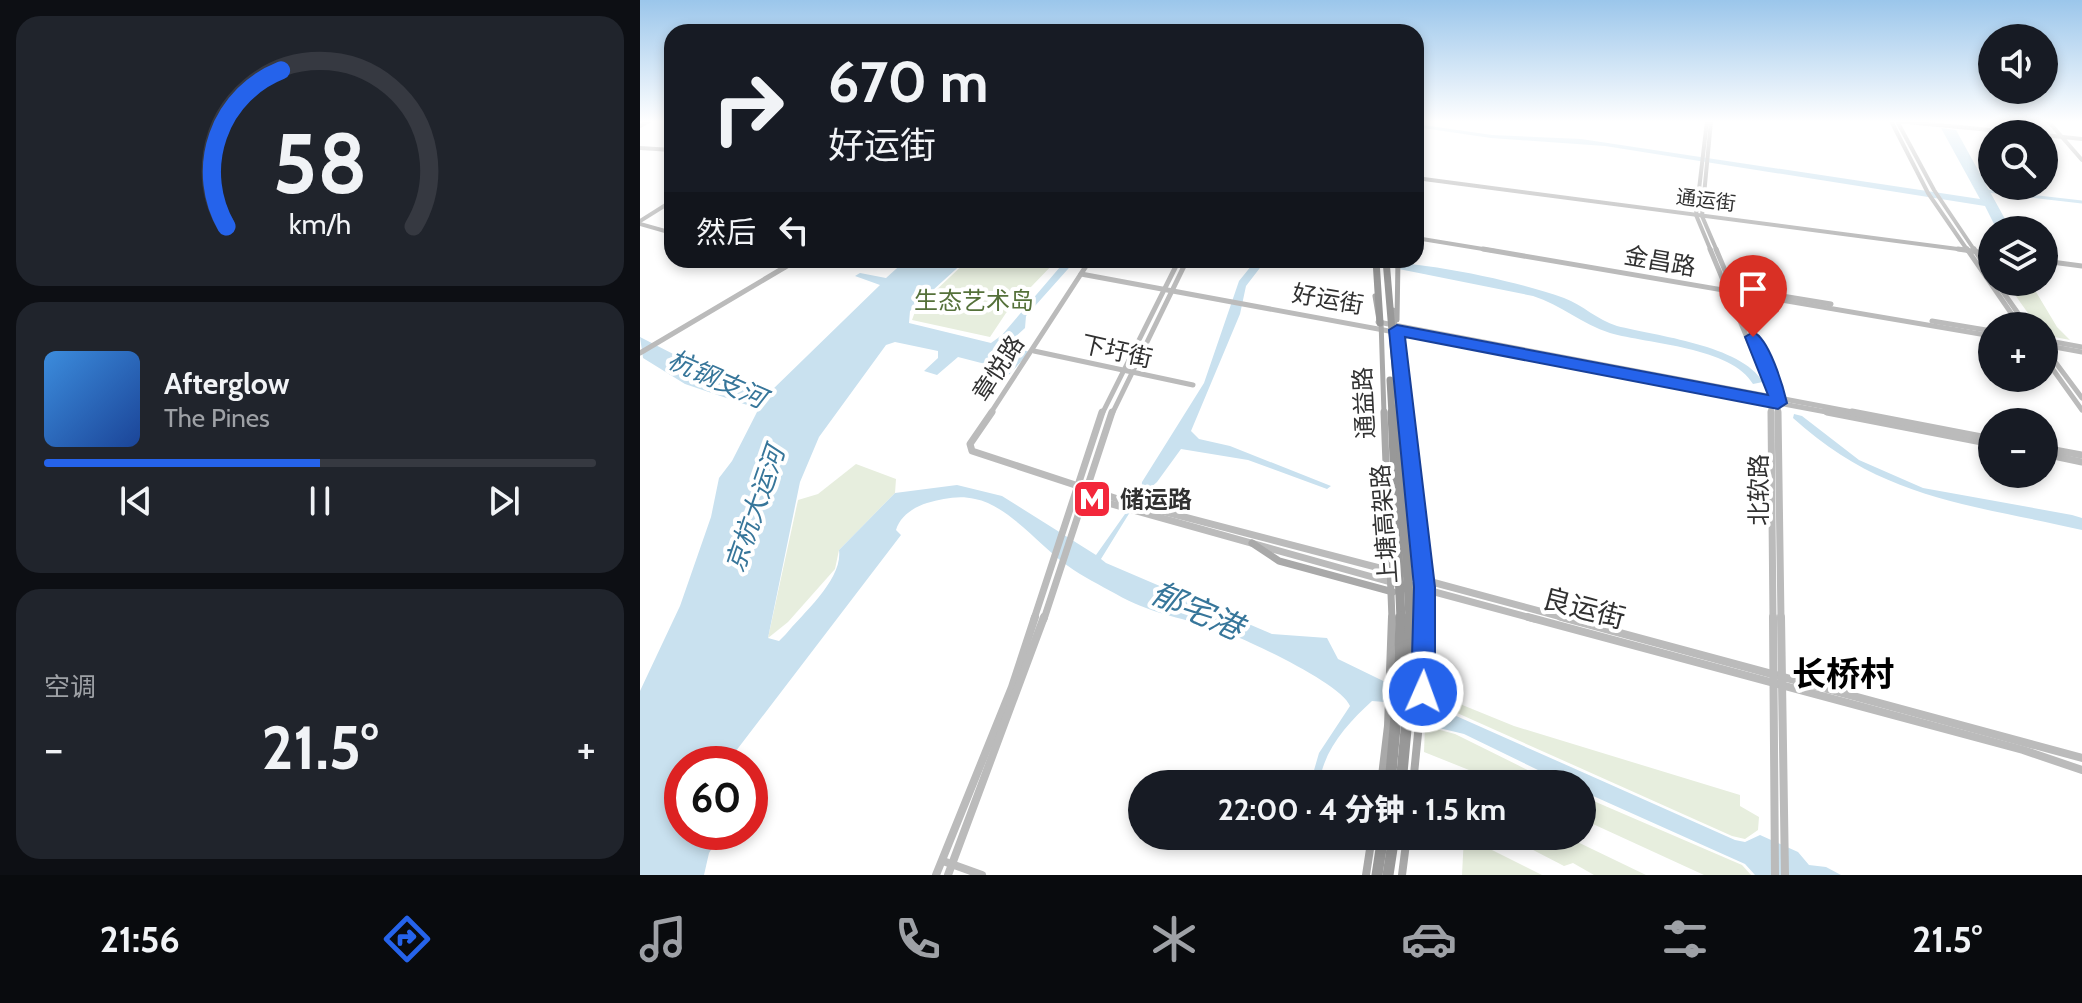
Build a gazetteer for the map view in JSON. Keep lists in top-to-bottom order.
{
  "streets": {
    "highway": ["上塘高架路"],
    "main road": ["通益路"],
    "street": [
      "通运街",
      "金昌路",
      "好运街",
      "下圩街",
      "章悦路",
      "北软路",
      "良运街"
    ]
  },
  "crossings": [
    ["通运街", "北软路"],
    ["金昌路", "北软路"],
    ["好运街", "章悦路"],
    ["好运街", "通益路"],
    ["好运街", "北软路"],
    ["下圩街", "章悦路"],
    ["章悦路", "良运街"],
    ["通益路", "良运街"],
    ["北软路", "良运街"]
  ],
  "districts": ["长桥村"],
  "water": ["杭钢支河", "京杭大运河", "郁宅港"],
  "parks": ["生态艺术岛"],
  "places": {
    "metro station": ["储运路"]
  },
  "page": {
    "map_buttons": ["+", "−"],
    "turn": ["670 m", "好运街"],
    "then": "然后",
    "song": ["Afterglow", "The Pines"],
    "tile": "空调",
    "heat": ["−", "21.5°", "+"],
    "limit": "60",
    "trip": "22:00 · 4 分钟 · 1.5 km",
    "tabs": ["21:56", "21.5°"],
    "gauge": ["58", "km/h"]
  }
}
